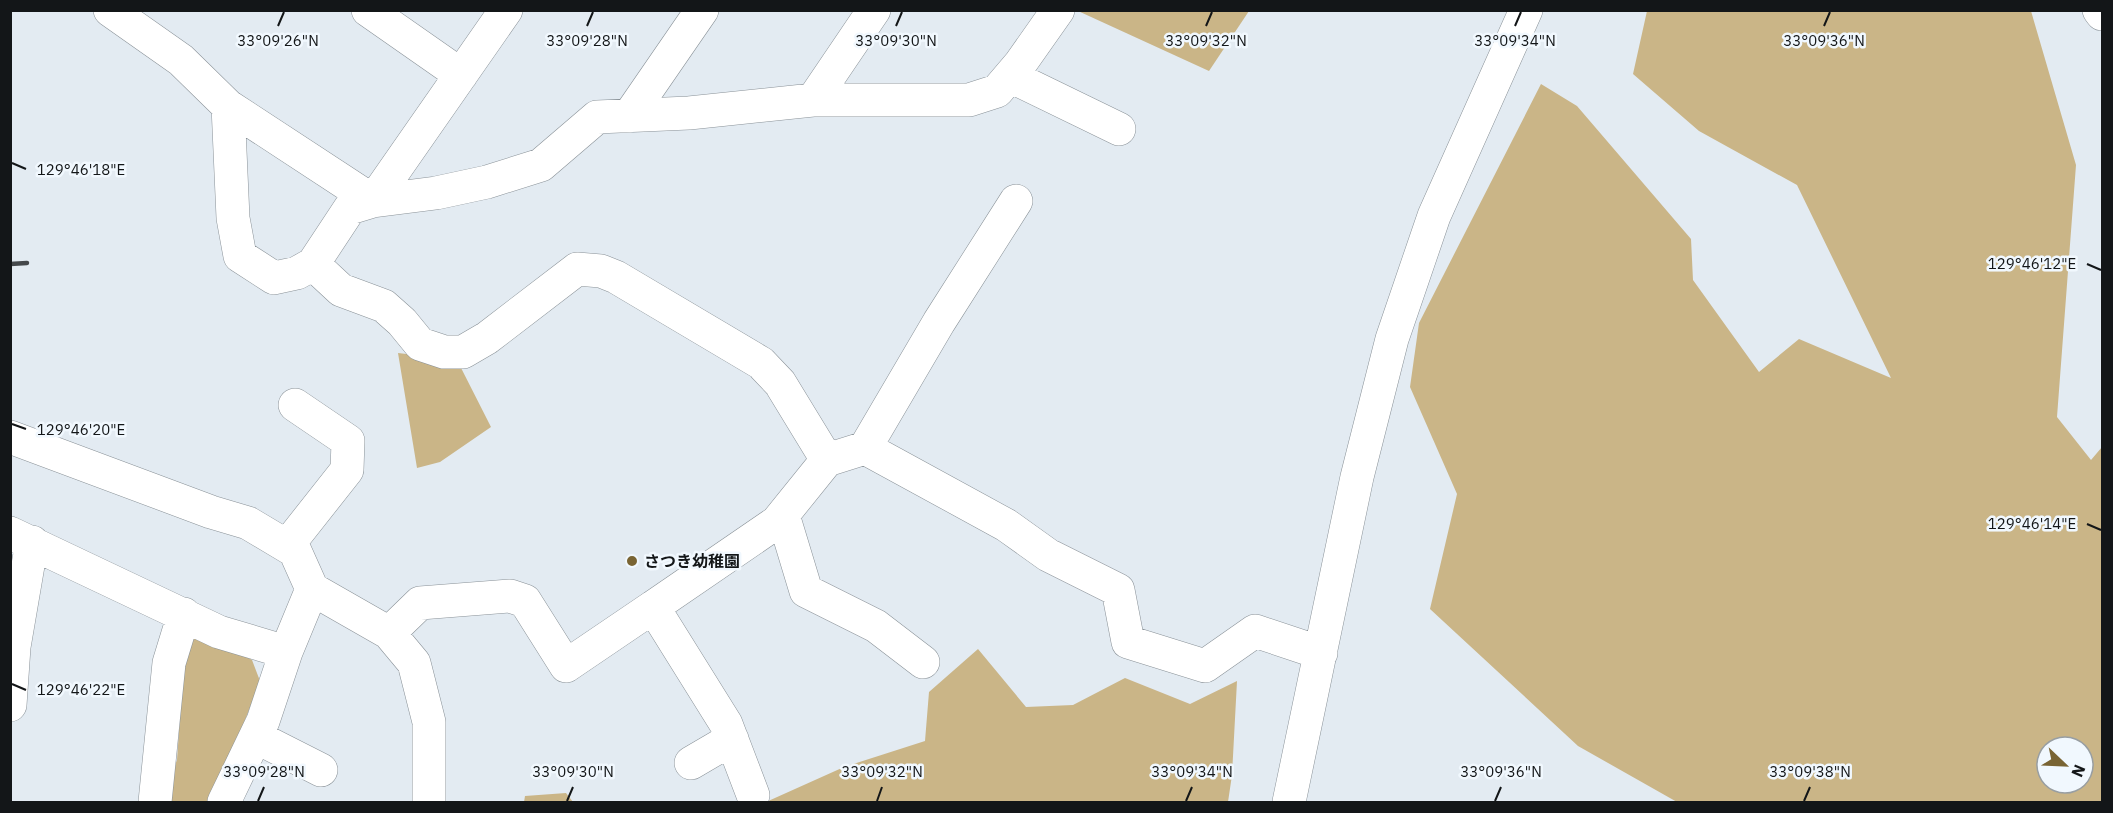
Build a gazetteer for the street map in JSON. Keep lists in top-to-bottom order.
{
  "places": ["さつき幼稚園"],
  "north": "bottom right",
  "coordinates": [
    "33°09'26\"N",
    "33°09'28\"N",
    "33°09'30\"N",
    "33°09'32\"N",
    "33°09'34\"N",
    "33°09'36\"N",
    "129°46'18\"E",
    "129°46'12\"E",
    "129°46'20\"E",
    "129°46'14\"E",
    "129°46'22\"E",
    "33°09'38\"N"
  ]
}
